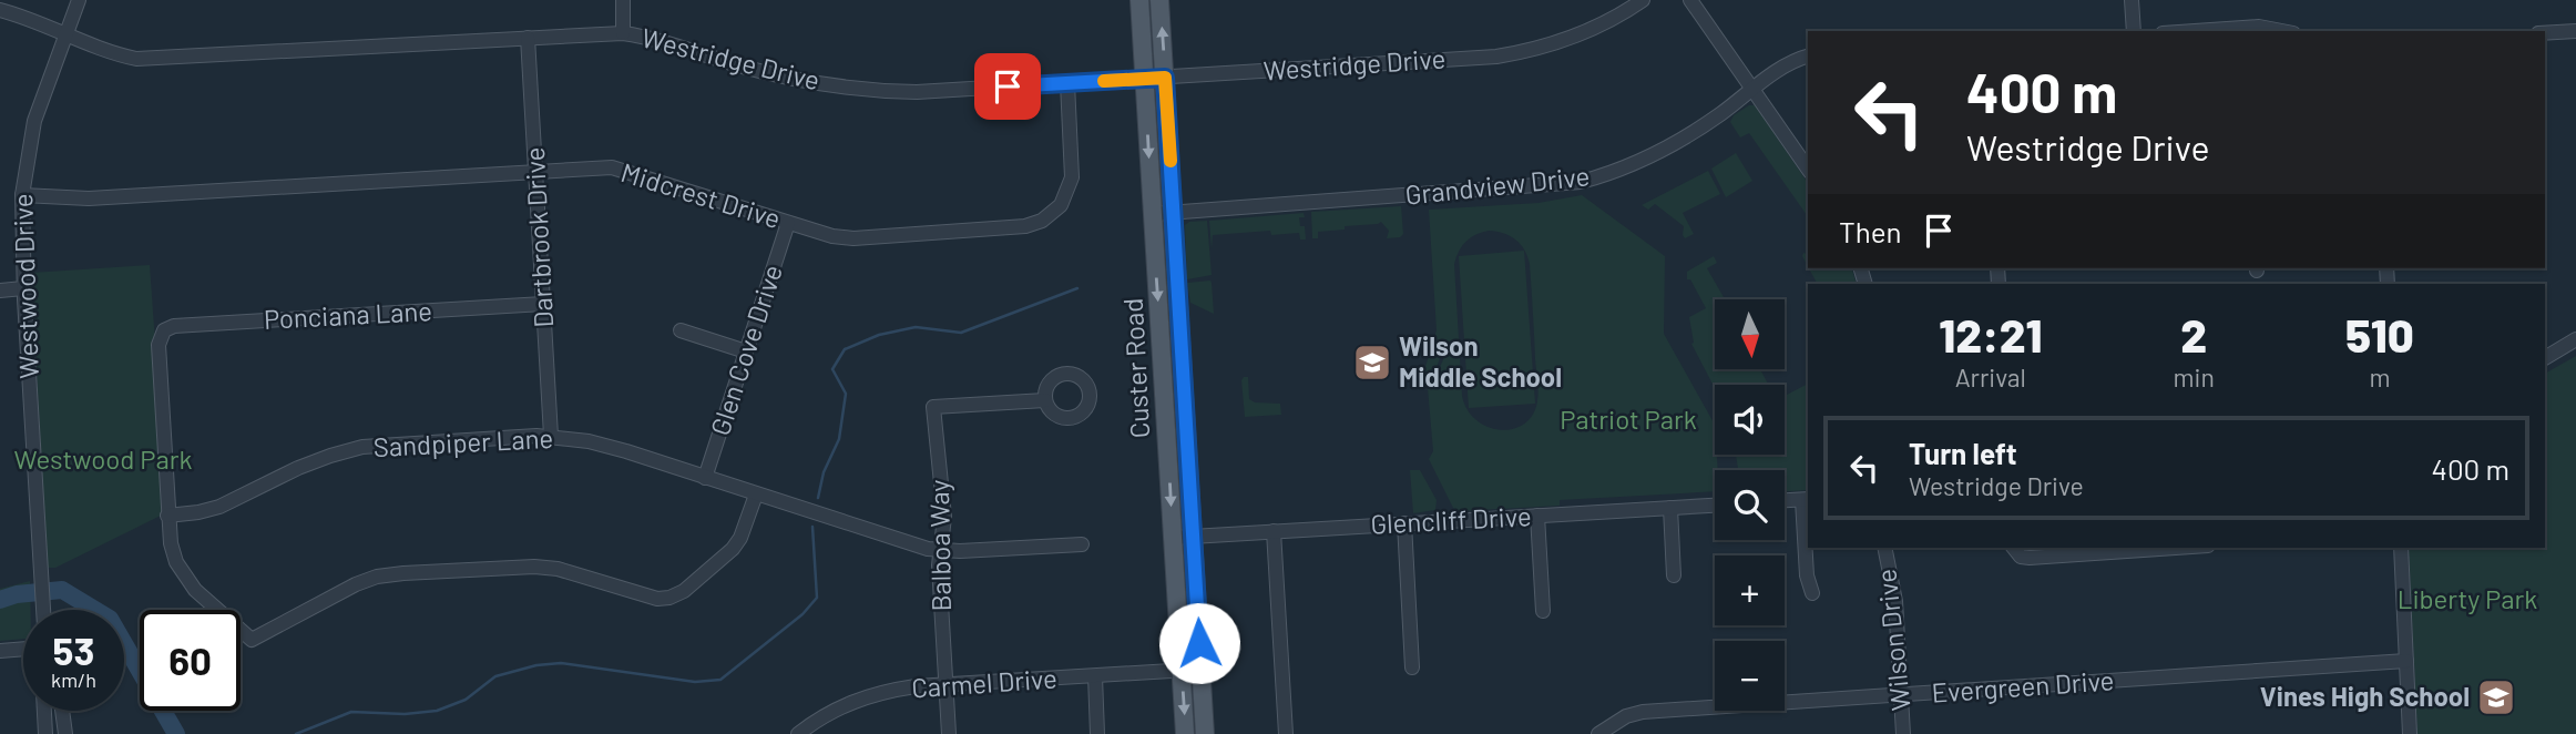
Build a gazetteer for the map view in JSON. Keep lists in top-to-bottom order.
{
  "streets": {
    "main road": ["Custer Road"],
    "street": [
      "Westridge Drive",
      "Grandview Drive",
      "Midcrest Drive",
      "Dartbrook Drive",
      "Westwood Drive",
      "Ponciana Lane",
      "Glen Cove Drive",
      "Sandpiper Lane",
      "Glencliff Drive",
      "Balboa Way",
      "Wilson Drive",
      "Carmel Drive",
      "Evergreen Drive"
    ]
  },
  "crossings": [
    ["Westridge Drive", "Midcrest Drive"],
    ["Westridge Drive", "Dartbrook Drive"],
    ["Westridge Drive", "Westwood Drive"],
    ["Westridge Drive", "Custer Road"],
    ["Grandview Drive", "Custer Road"],
    ["Midcrest Drive", "Dartbrook Drive"],
    ["Midcrest Drive", "Westwood Drive"],
    ["Midcrest Drive", "Glen Cove Drive"],
    ["Dartbrook Drive", "Ponciana Lane"],
    ["Dartbrook Drive", "Sandpiper Lane"],
    ["Ponciana Lane", "Sandpiper Lane"],
    ["Glen Cove Drive", "Sandpiper Lane"],
    ["Custer Road", "Glencliff Drive"],
    ["Custer Road", "Carmel Drive"],
    ["Sandpiper Lane", "Balboa Way"],
    ["Balboa Way", "Carmel Drive"],
    ["Wilson Drive", "Evergreen Drive"]
  ],
  "parks": ["Patriot Park", "Westwood Park", "Liberty Park"],
  "places": {
    "school or university": ["Wilson Middle School", "Vines High School"]
  },
  "north": "bottom",
  "page": {
    "turn": ["400 m", "Westridge Drive"],
    "then": "Then",
    "eta": [
      "12:21",
      "Arrival",
      "2",
      "min",
      "510",
      "m"
    ],
    "map_buttons": ["+", "−"],
    "list": [
      {
        "name": "Turn left",
        "note": "Westridge Drive",
        "value": "400 m"
      }
    ],
    "speed": "53 km/h",
    "limit": "60"
  }
}
